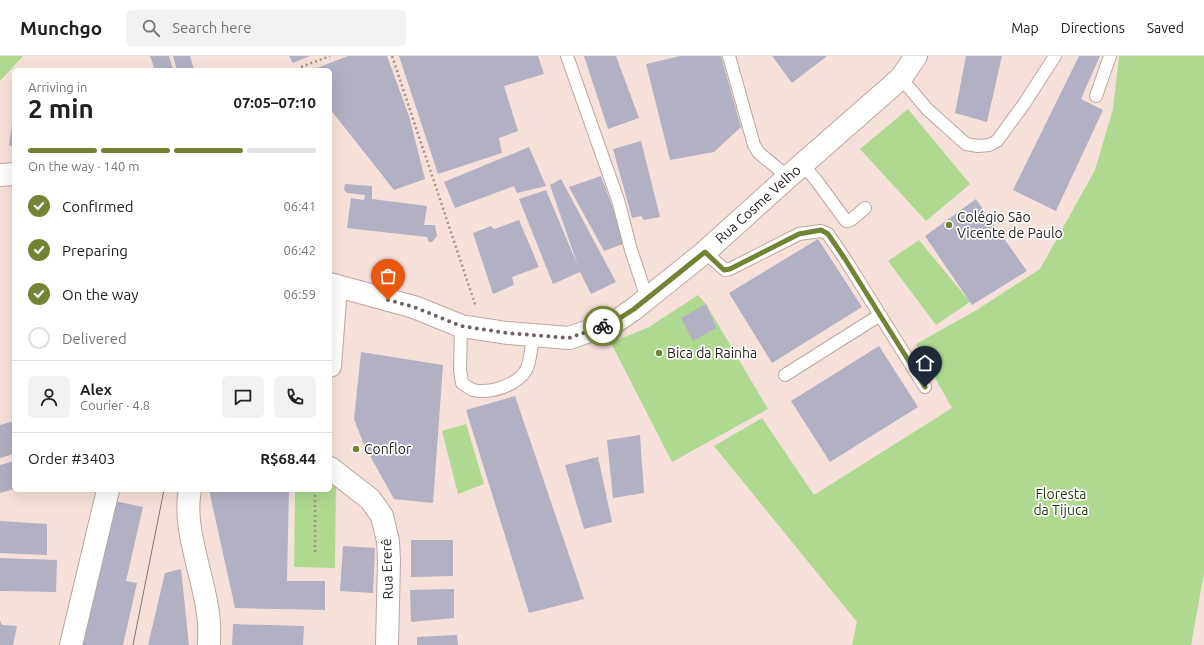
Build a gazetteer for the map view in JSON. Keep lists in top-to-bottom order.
{
  "streets": {
    "main road": ["Rua Cosme Velho", "Rua Ererê"]
  },
  "parks": ["Floresta da Tijuca"],
  "places": ["Colégio São Vicente de Paulo", "Bica da Rainha", "Conflor"],
  "page": {
    "header": "Munchgo",
    "search": "Search here",
    "nav": ["Map", "Directions", "Saved"],
    "heading": ["2 min", "Arriving in", "07:05–07:10"],
    "panel": [
      "Alex",
      "Courier · 4.8",
      "Order #3403",
      "R$68.44"
    ],
    "bar": "On the way · 140 m",
    "list": [
      ["Confirmed", "06:41"],
      ["Preparing", "06:42"],
      ["On the way", "06:59"],
      "Delivered"
    ]
  }
}
